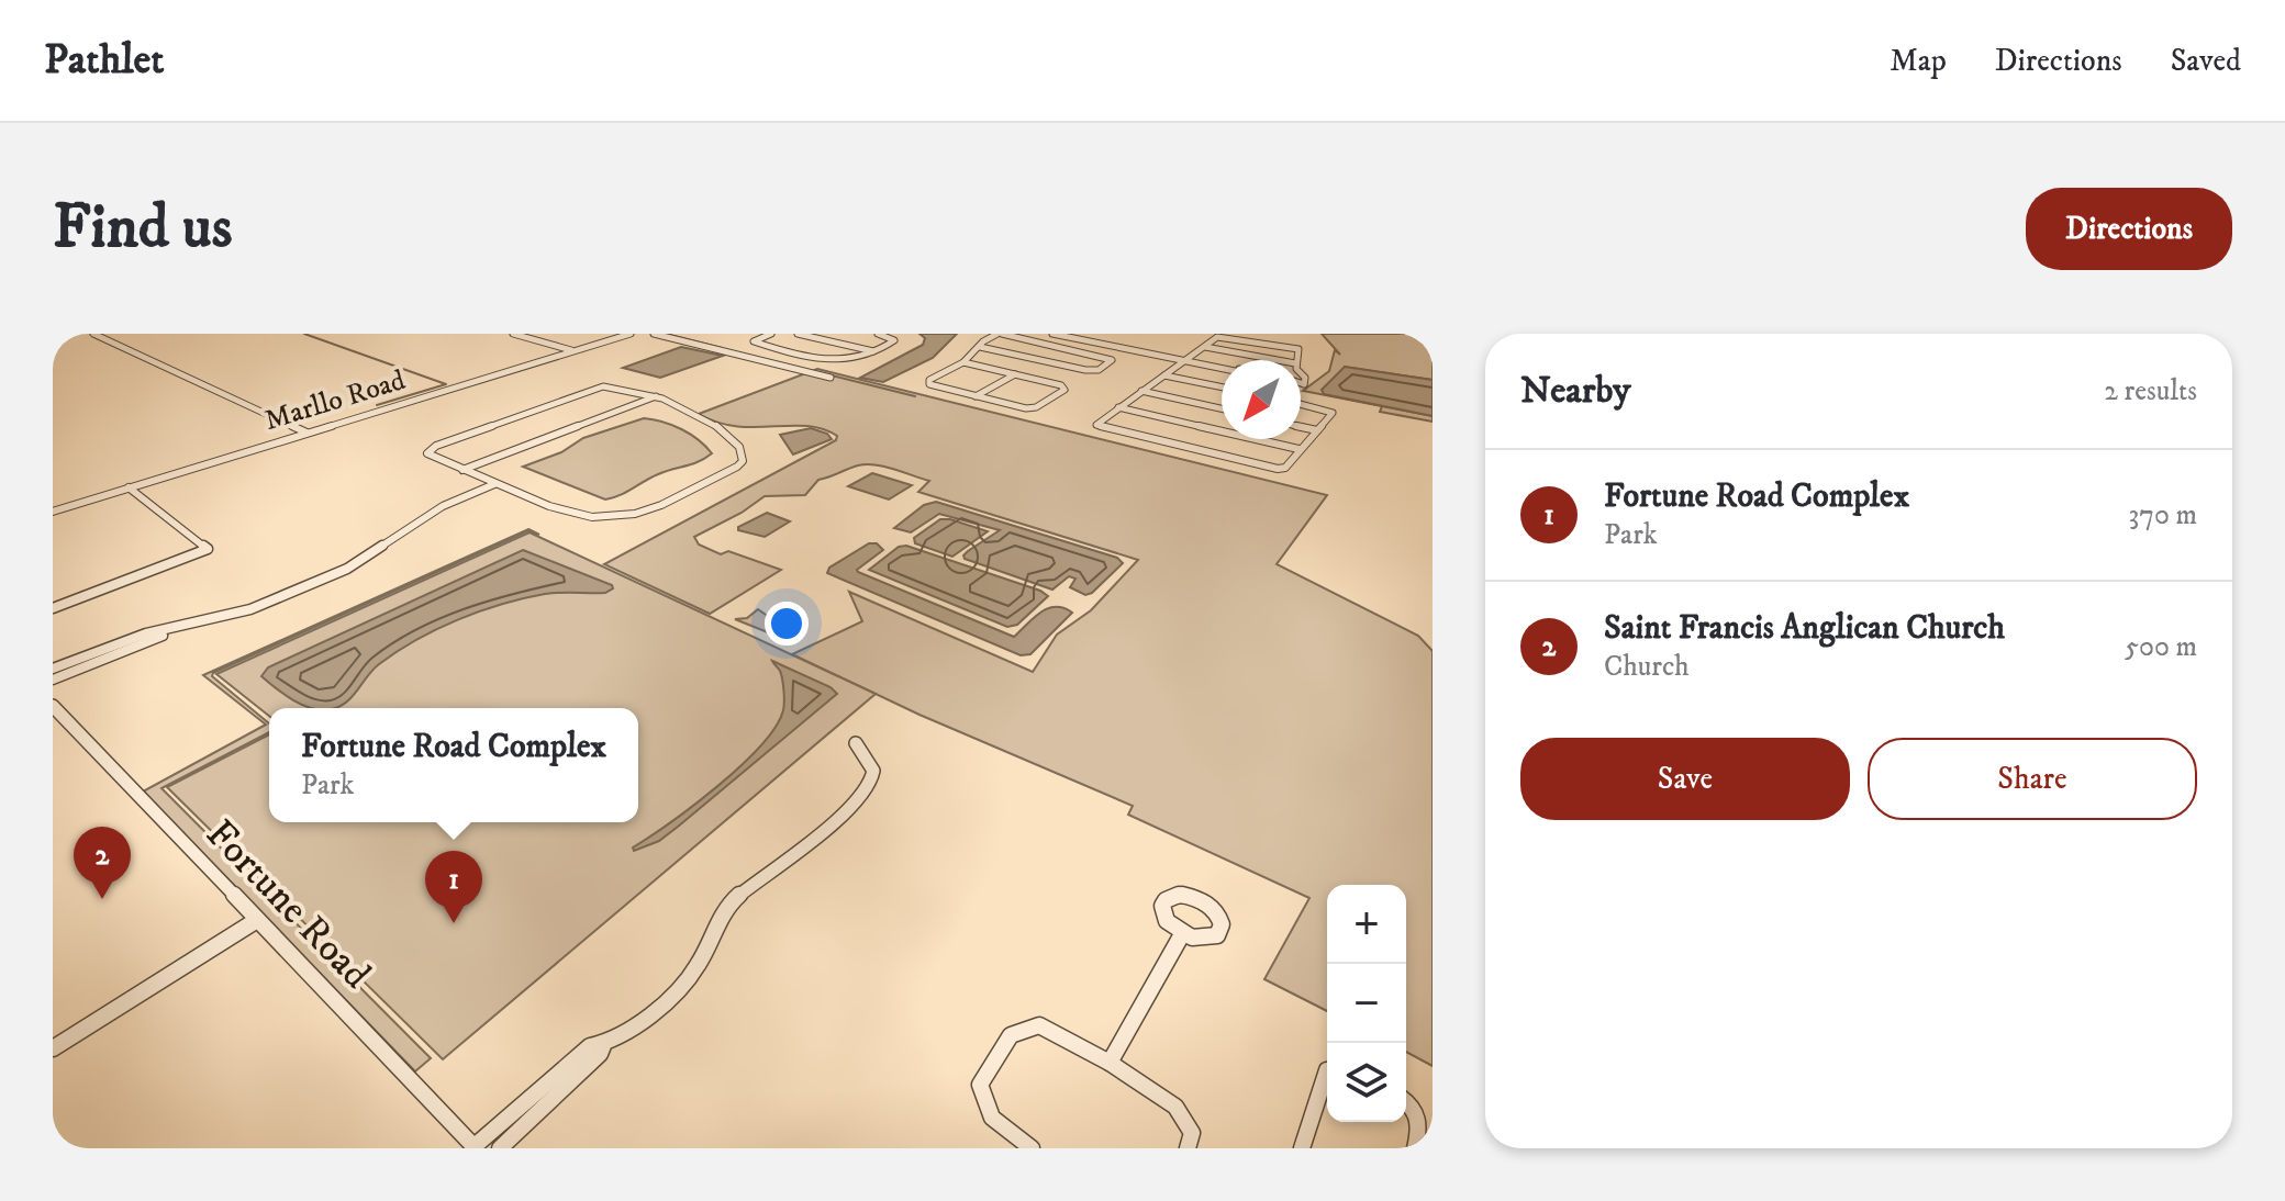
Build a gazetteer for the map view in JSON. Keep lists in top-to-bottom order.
{
  "streets": {
    "street": ["Marllo Road", "Fortune Road"]
  },
  "north": "bottom left",
  "page": {
    "header": "Pathlet",
    "nav": ["Map", "Directions", "Saved"],
    "buttons": [
      "Directions",
      ["Save", "Share"]
    ],
    "title": "Find us",
    "heading": ["Nearby", "2 results"],
    "list": [
      {
        "mark": "1",
        "name": "Fortune Road Complex",
        "note": "Park",
        "value": "370 m"
      },
      {
        "mark": "2",
        "name": "Saint Francis Anglican Church",
        "note": "Church",
        "value": "500 m"
      }
    ],
    "popup": ["Fortune Road Complex", "Park"],
    "pins": ["2", "1"],
    "map_buttons": ["+", "−"]
  }
}
